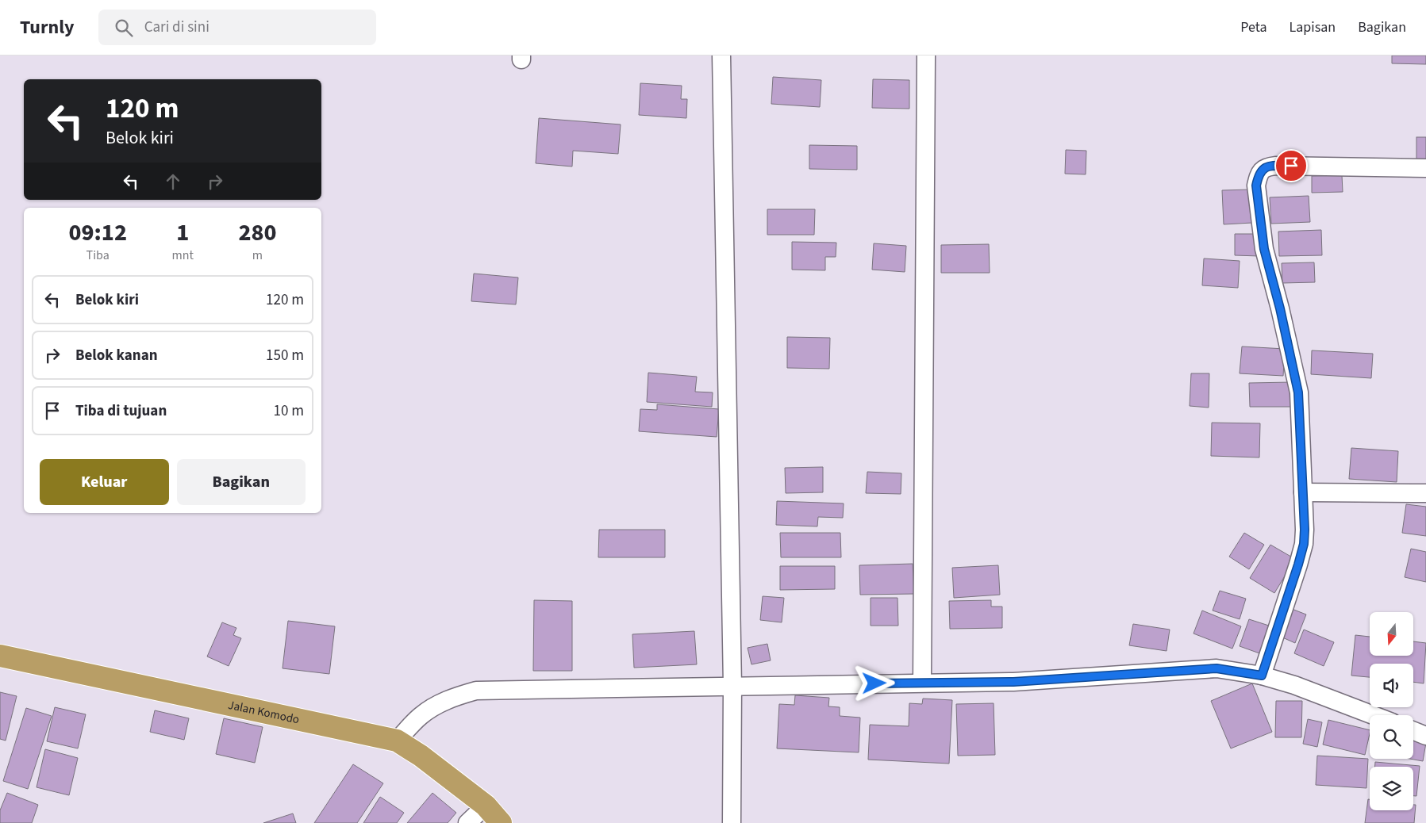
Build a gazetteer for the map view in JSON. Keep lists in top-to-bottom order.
{
  "streets": {
    "highway": ["Jalan Komodo"]
  },
  "north": "bottom",
  "page": {
    "header": "Turnly",
    "search": "Cari di sini",
    "nav": ["Peta", "Lapisan", "Bagikan"],
    "turn": ["120 m", "Belok kiri"],
    "eta": [
      "09:12",
      "Tiba",
      "1",
      "mnt",
      "280",
      "m"
    ],
    "list": [
      {
        "name": "Belok kiri",
        "value": "120 m"
      },
      {
        "name": "Belok kanan",
        "value": "150 m"
      },
      {
        "name": "Tiba di tujuan",
        "value": "10 m"
      }
    ],
    "buttons": ["Keluar", "Bagikan"]
  }
}
